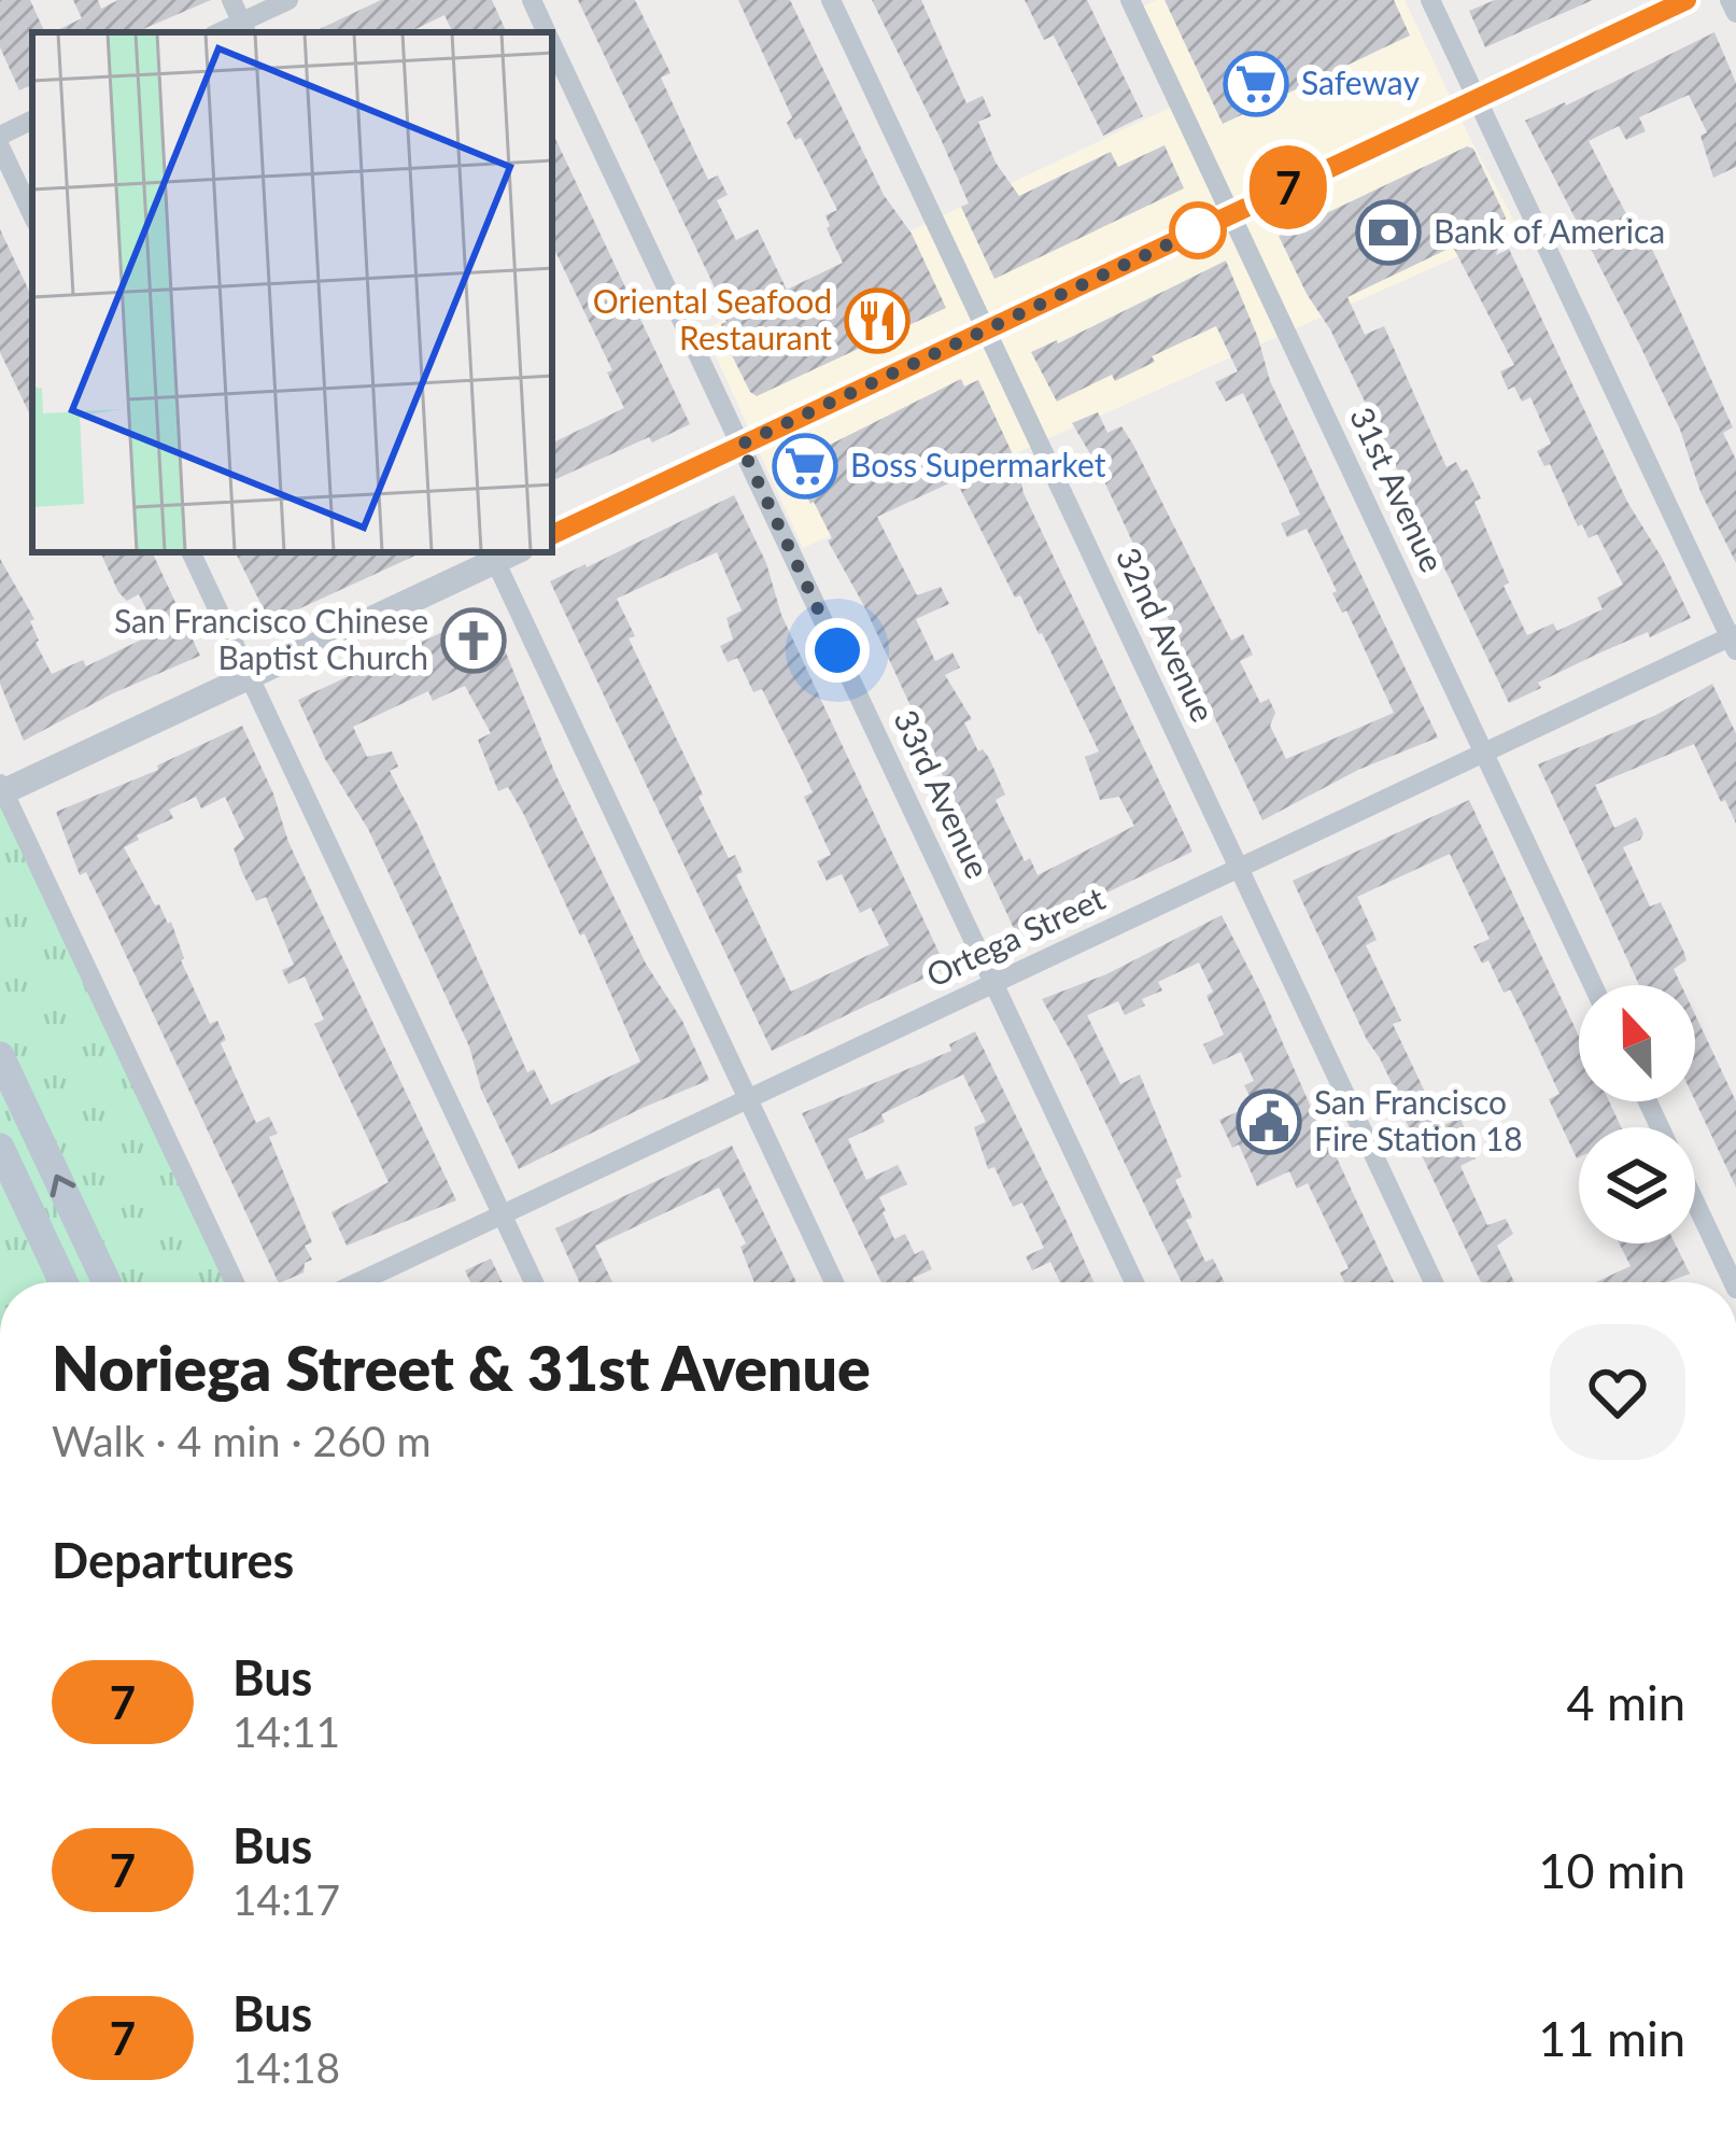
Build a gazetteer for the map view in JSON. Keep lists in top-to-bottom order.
{
  "streets": {
    "street": [
      "31st Avenue",
      "32nd Avenue",
      "33rd Avenue",
      "Ortega Street"
    ]
  },
  "crossings": [
    ["31st Avenue", "Ortega Street"],
    ["32nd Avenue", "Ortega Street"],
    ["33rd Avenue", "Ortega Street"]
  ],
  "places": {
    "supermarket": ["Safeway", "Boss Supermarket"],
    "bank": ["Bank of America"],
    "restaurant": ["Oriental Seafood Restaurant"],
    "church": ["San Francisco Chinese Baptist Church"],
    "public building": ["San Francisco Fire Station 18"]
  },
  "lines": ["bus line 7"],
  "north": "top",
  "page": {
    "on_map": "7",
    "heading": [
      ["Noriega Street & 31st Avenue", "Walk · 4 min · 260 m"],
      "Departures"
    ],
    "list": [
      {
        "mark": "7",
        "name": "Bus",
        "note": "14:11",
        "value": "4 min"
      },
      {
        "mark": "7",
        "name": "Bus",
        "note": "14:17",
        "value": "10 min"
      },
      {
        "mark": "7",
        "name": "Bus",
        "note": "14:18",
        "value": "11 min"
      }
    ]
  }
}
